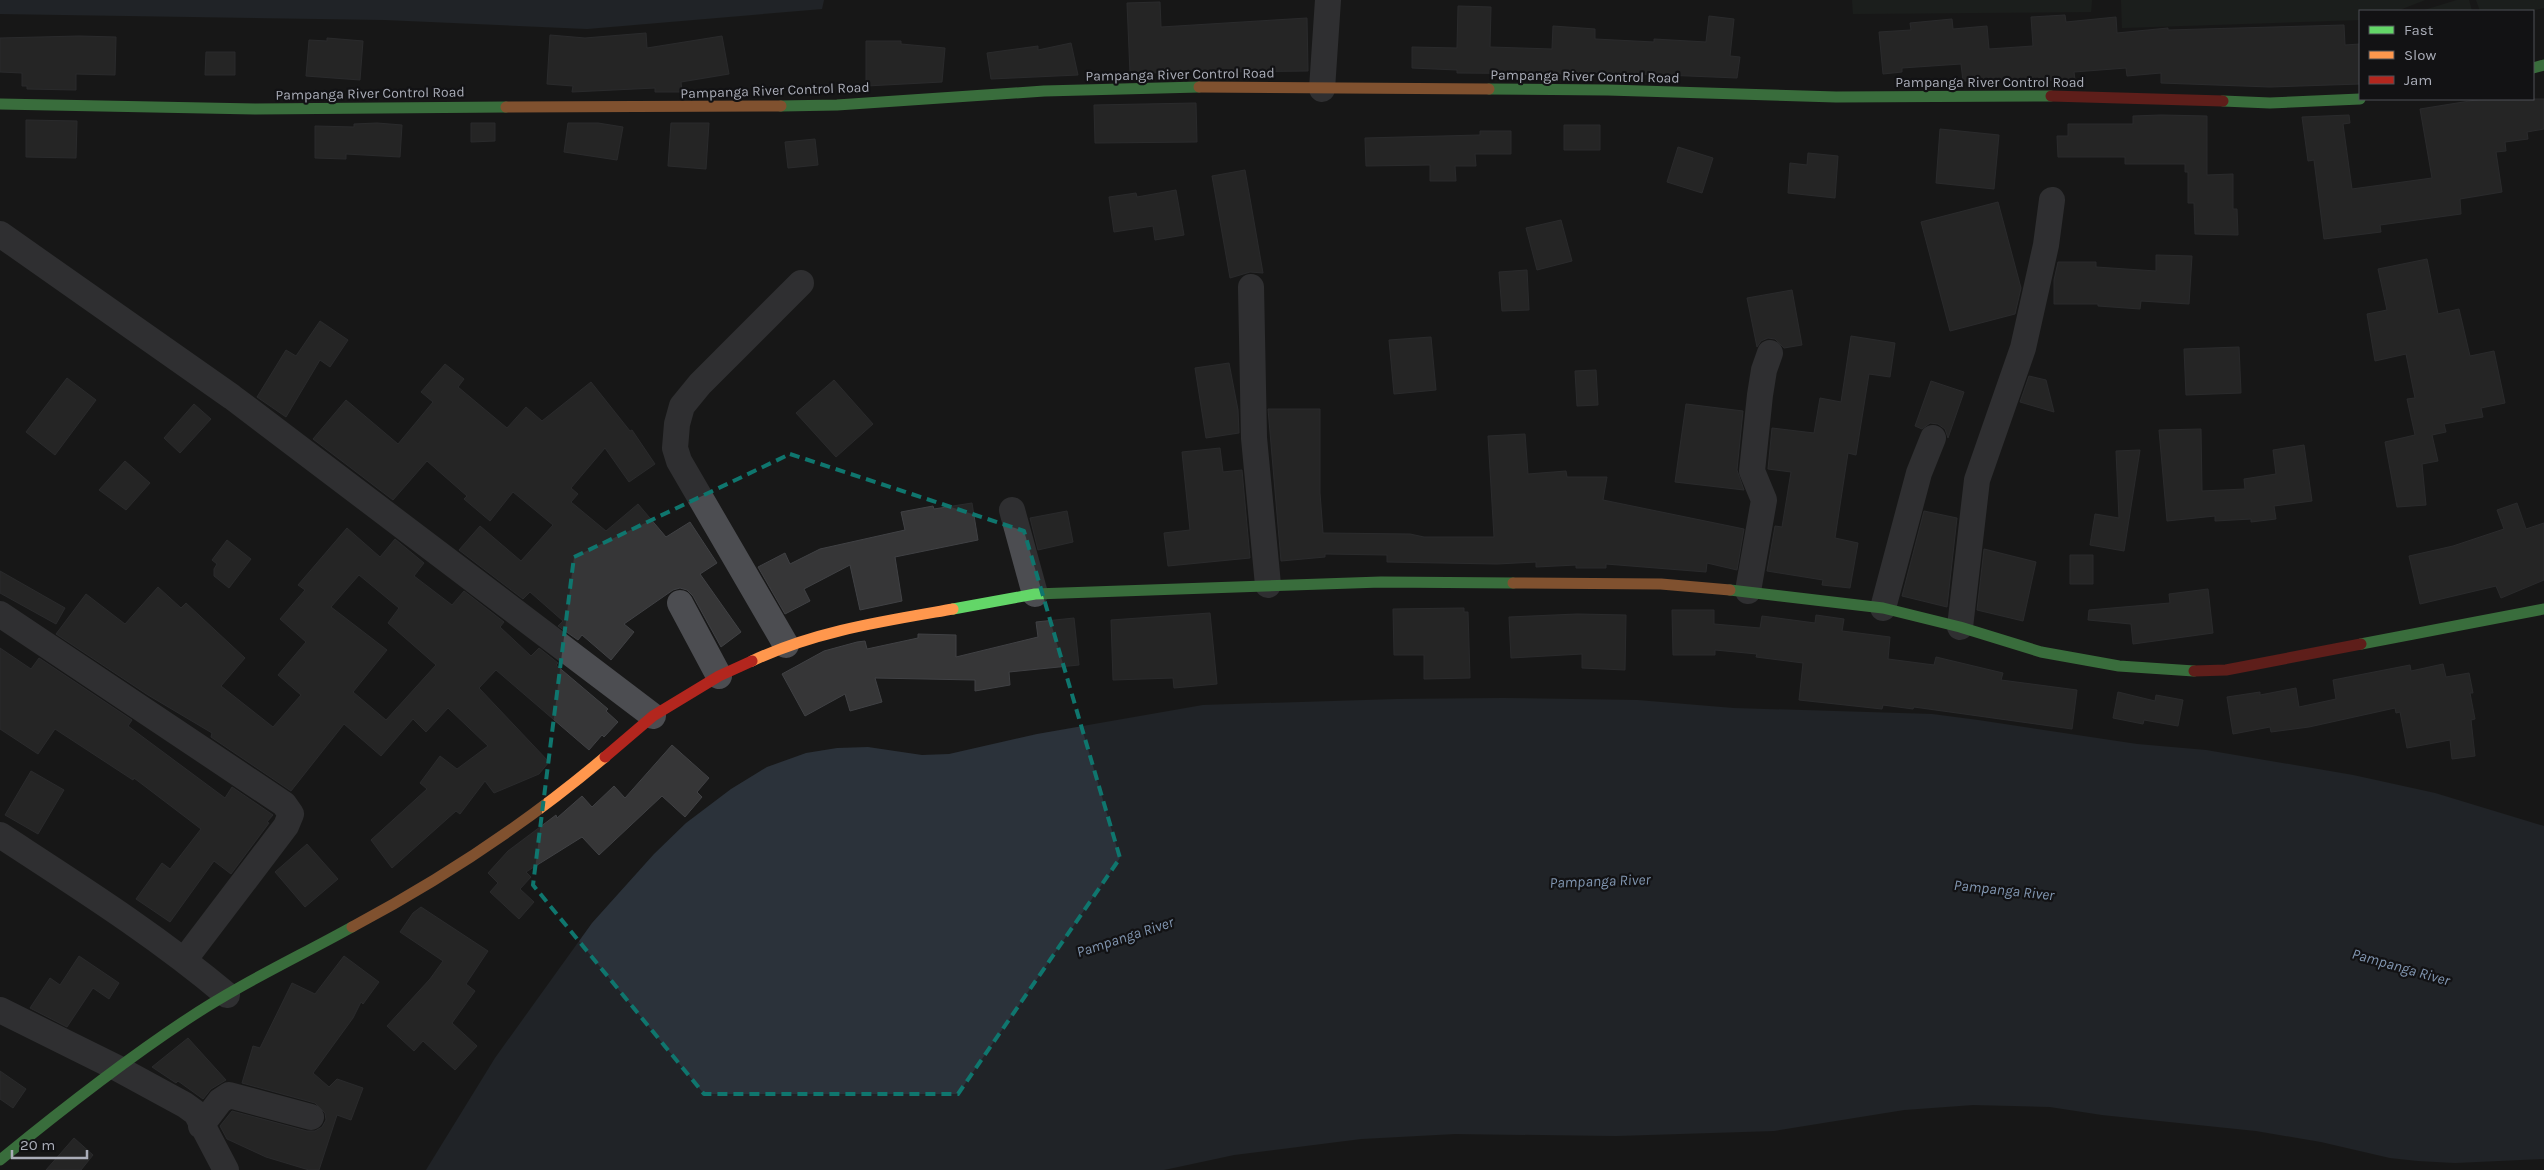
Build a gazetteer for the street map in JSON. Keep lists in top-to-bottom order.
{
  "streets": {
    "street": ["Pampanga River Control Road"]
  },
  "water": ["Pampanga River"],
  "legend": ["Fast", "Slow", "Jam"],
  "scale_bar": "20 m"
}
